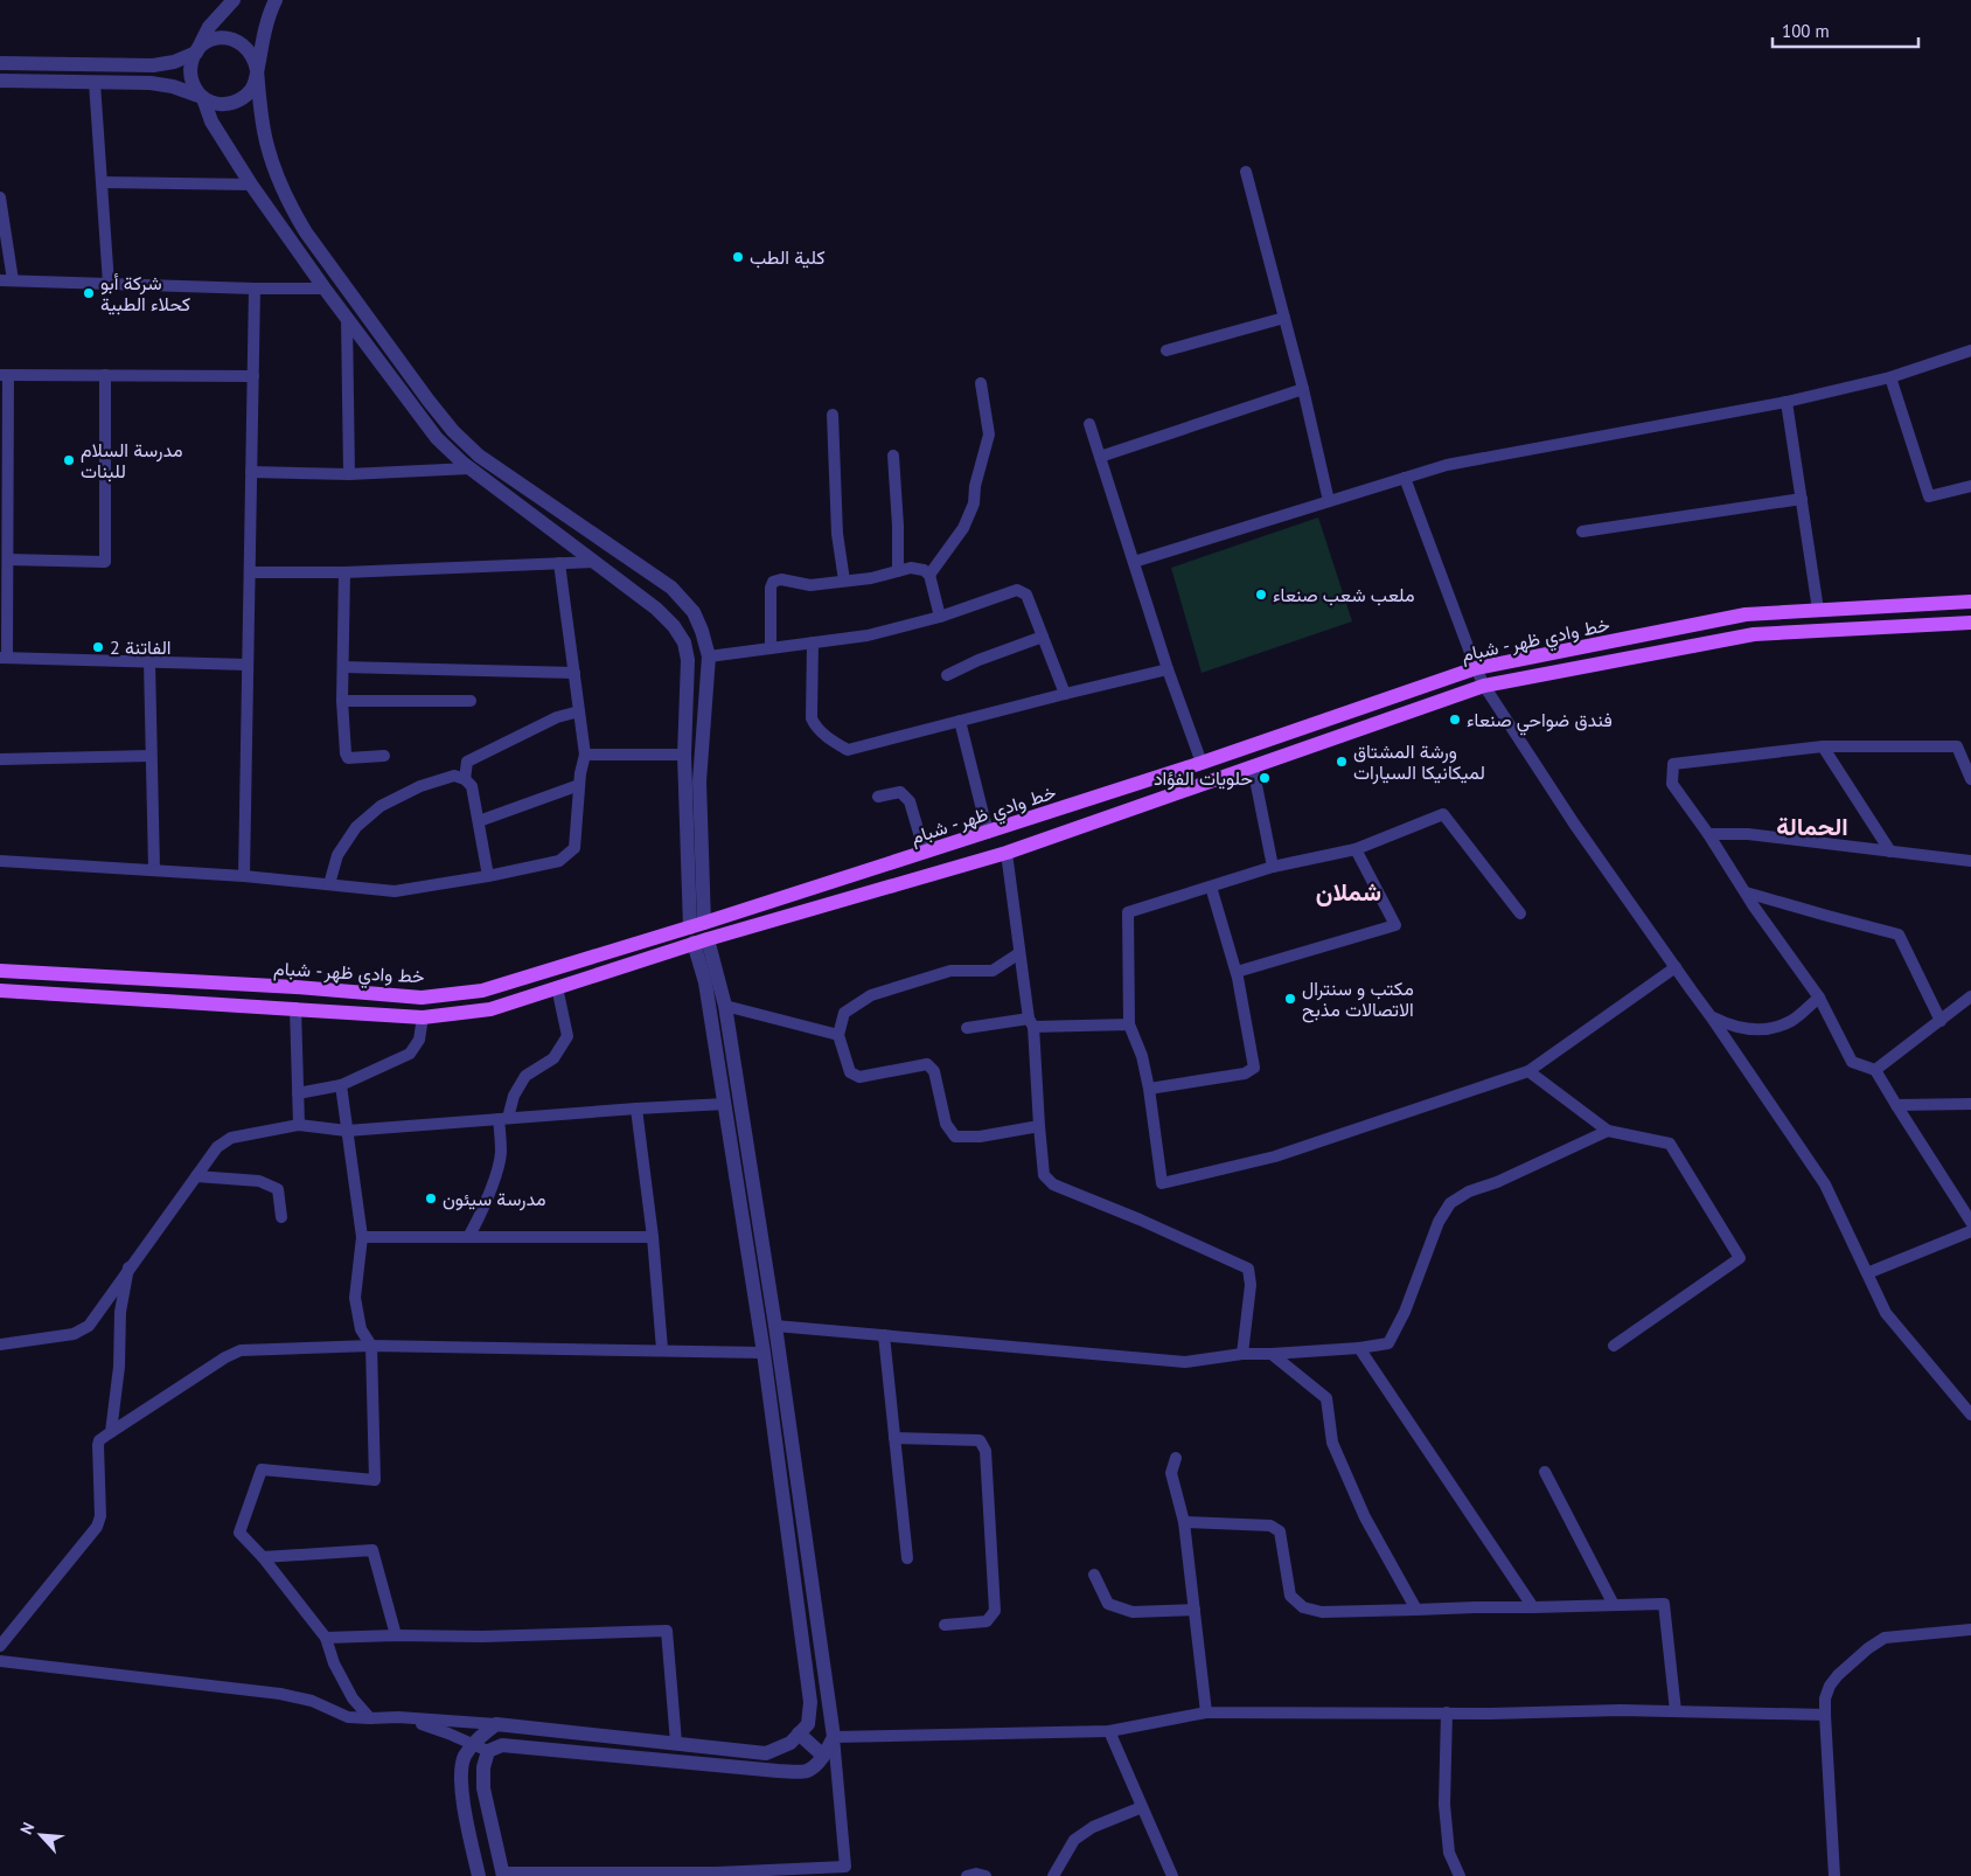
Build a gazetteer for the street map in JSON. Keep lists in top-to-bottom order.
{
  "streets": {
    "main road": ["خط وادي ظهر - شبام"]
  },
  "districts": ["الحمالة", "شملان"],
  "places": [
    "كلية الطب",
    "شركة أبو كحلاء الطبية",
    "مدرسة السلام للبنات",
    "ملعب شعب صنعاء",
    "الفاتنة 2",
    "فندق ضواحي صنعاء",
    "ورشة المشتاق لميكانيكا السيارات",
    "حلويات الفؤاد",
    "مكتب و سنترال الاتصالات مذبح",
    "مدرسة سيئون"
  ],
  "scale_bar": "100 m",
  "north": "top left"
}
